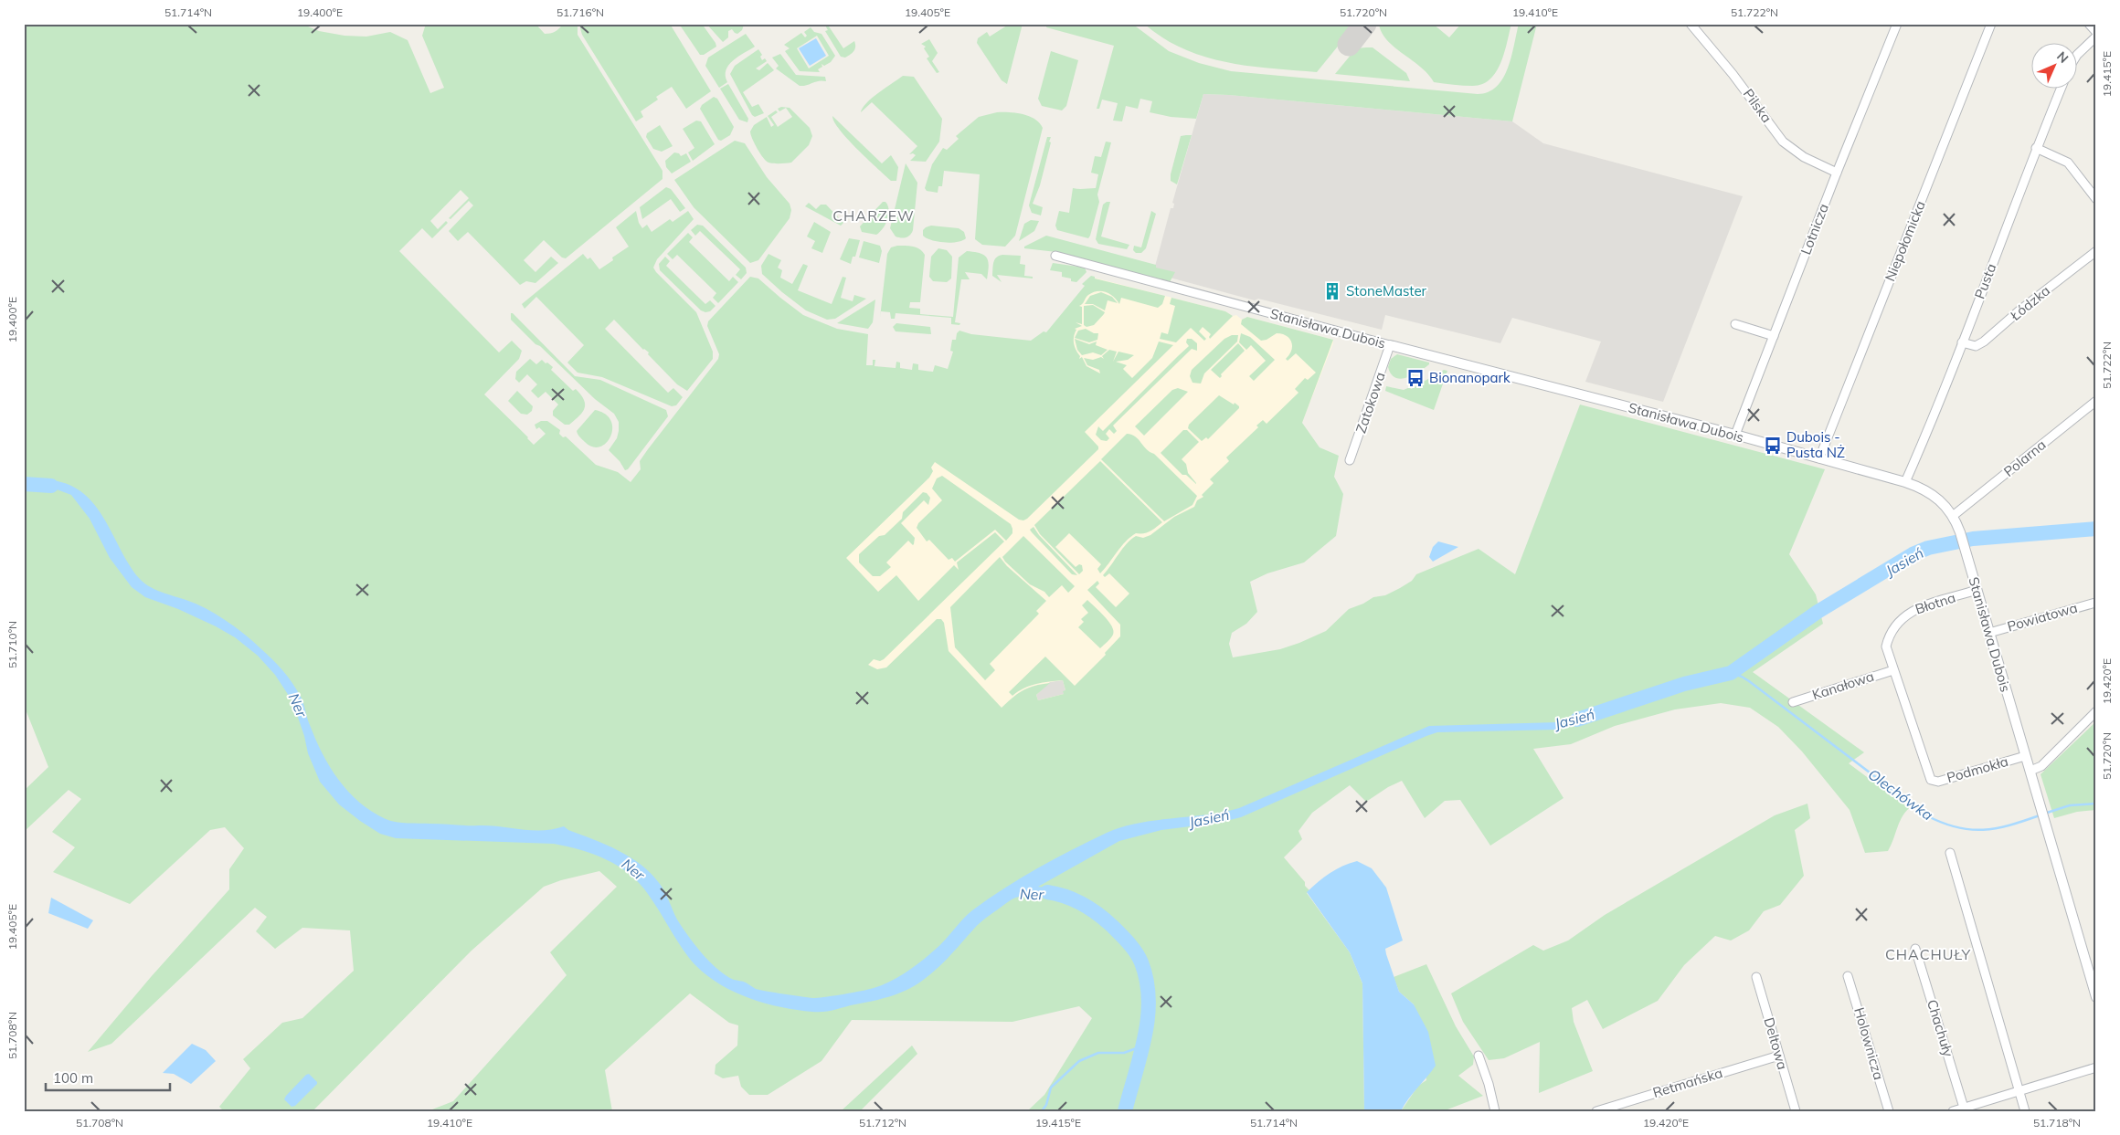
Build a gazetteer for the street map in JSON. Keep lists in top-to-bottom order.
{
  "streets": {
    "street": [
      "Pilska",
      "Lotnicza",
      "Niepołomicka",
      "Pusta",
      "Łódzka",
      "Stanisława Dubois",
      "Zatokowa",
      "Polarna",
      "Błotna",
      "Powiatowa",
      "Kanałowa",
      "Podmokła",
      "Chachuły",
      "Deltowa",
      "Holownicza",
      "Retmańska"
    ]
  },
  "crossings": [
    ["Pilska", "Lotnicza"],
    ["Lotnicza", "Stanisława Dubois"],
    ["Niepołomicka", "Stanisława Dubois"],
    ["Pusta", "Łódzka"],
    ["Pusta", "Stanisława Dubois"],
    ["Stanisława Dubois", "Zatokowa"],
    ["Stanisława Dubois", "Polarna"],
    ["Stanisława Dubois", "Błotna"],
    ["Stanisława Dubois", "Powiatowa"],
    ["Stanisława Dubois", "Podmokła"],
    ["Błotna", "Kanałowa"],
    ["Błotna", "Podmokła"],
    ["Kanałowa", "Podmokła"],
    ["Deltowa", "Retmańska"]
  ],
  "districts": ["CHARZEW", "CHACHUŁY"],
  "water": ["Jasień", "Ner", "Olechówka"],
  "places": {
    "building": ["StoneMaster"],
    "bus stop": ["Bionanopark", "Dubois - Pusta NŻ"]
  },
  "scale_bar": "100 m",
  "north": "top right",
  "coordinates": [
    "51.714°N",
    "19.400°E",
    "51.716°N",
    "19.405°E",
    "51.720°N",
    "19.410°E",
    "51.722°N",
    "19.415°E",
    "51.710°N",
    "19.420°E",
    "51.708°N",
    "51.712°N",
    "51.718°N"
  ]
}
